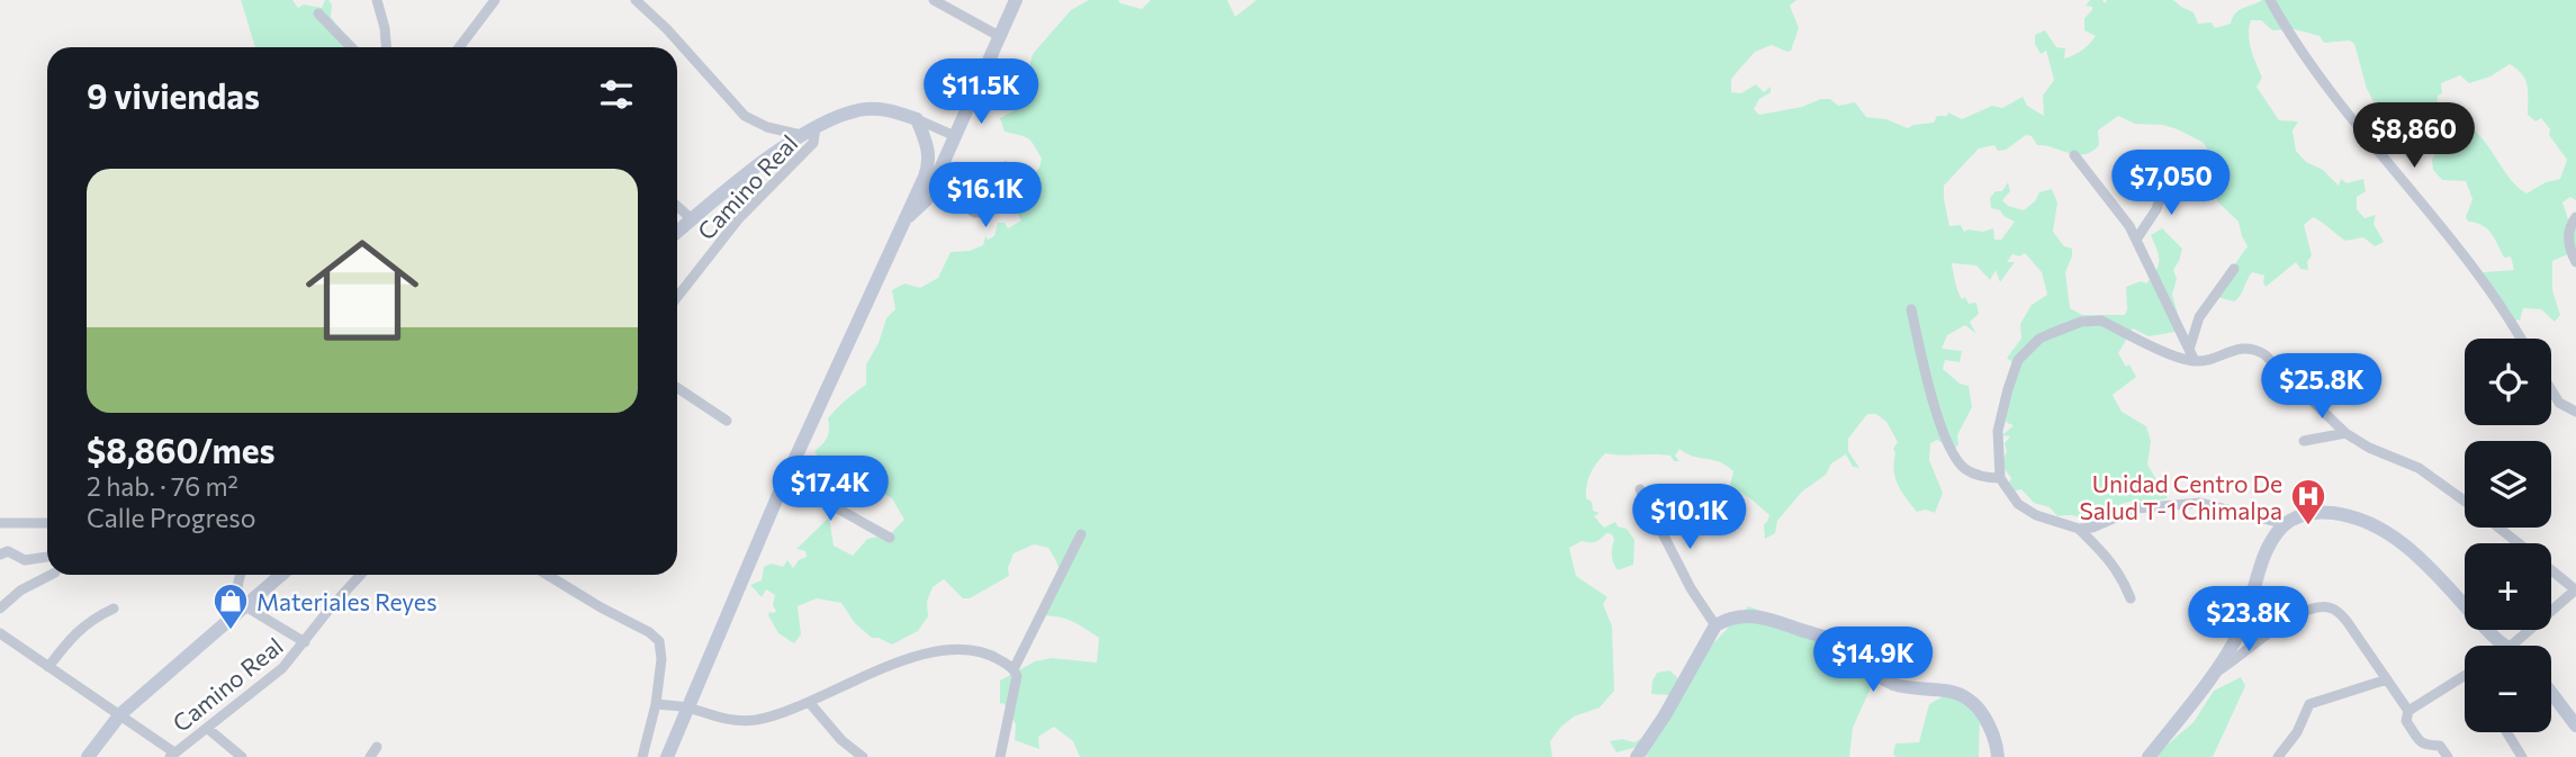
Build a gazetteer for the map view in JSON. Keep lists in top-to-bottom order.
{
  "streets": {
    "street": ["Camino Real"]
  },
  "places": {
    "hospital": ["Unidad Centro De Salud T-1 Chimalpa"],
    "shop": ["Materiales Reyes"]
  },
  "page": {
    "heading": "9 viviendas",
    "price": [
      "$11.5K",
      "$8,860",
      "$7,050",
      "$16.1K",
      "$25.8K",
      "$17.4K",
      "$10.1K",
      "$23.8K",
      "$14.9K"
    ],
    "list": [
      {
        "name": "$8,860/mes",
        "note": "2 hab. · 76 m² · Calle Progreso"
      }
    ],
    "map_buttons": ["+", "−"]
  }
}
